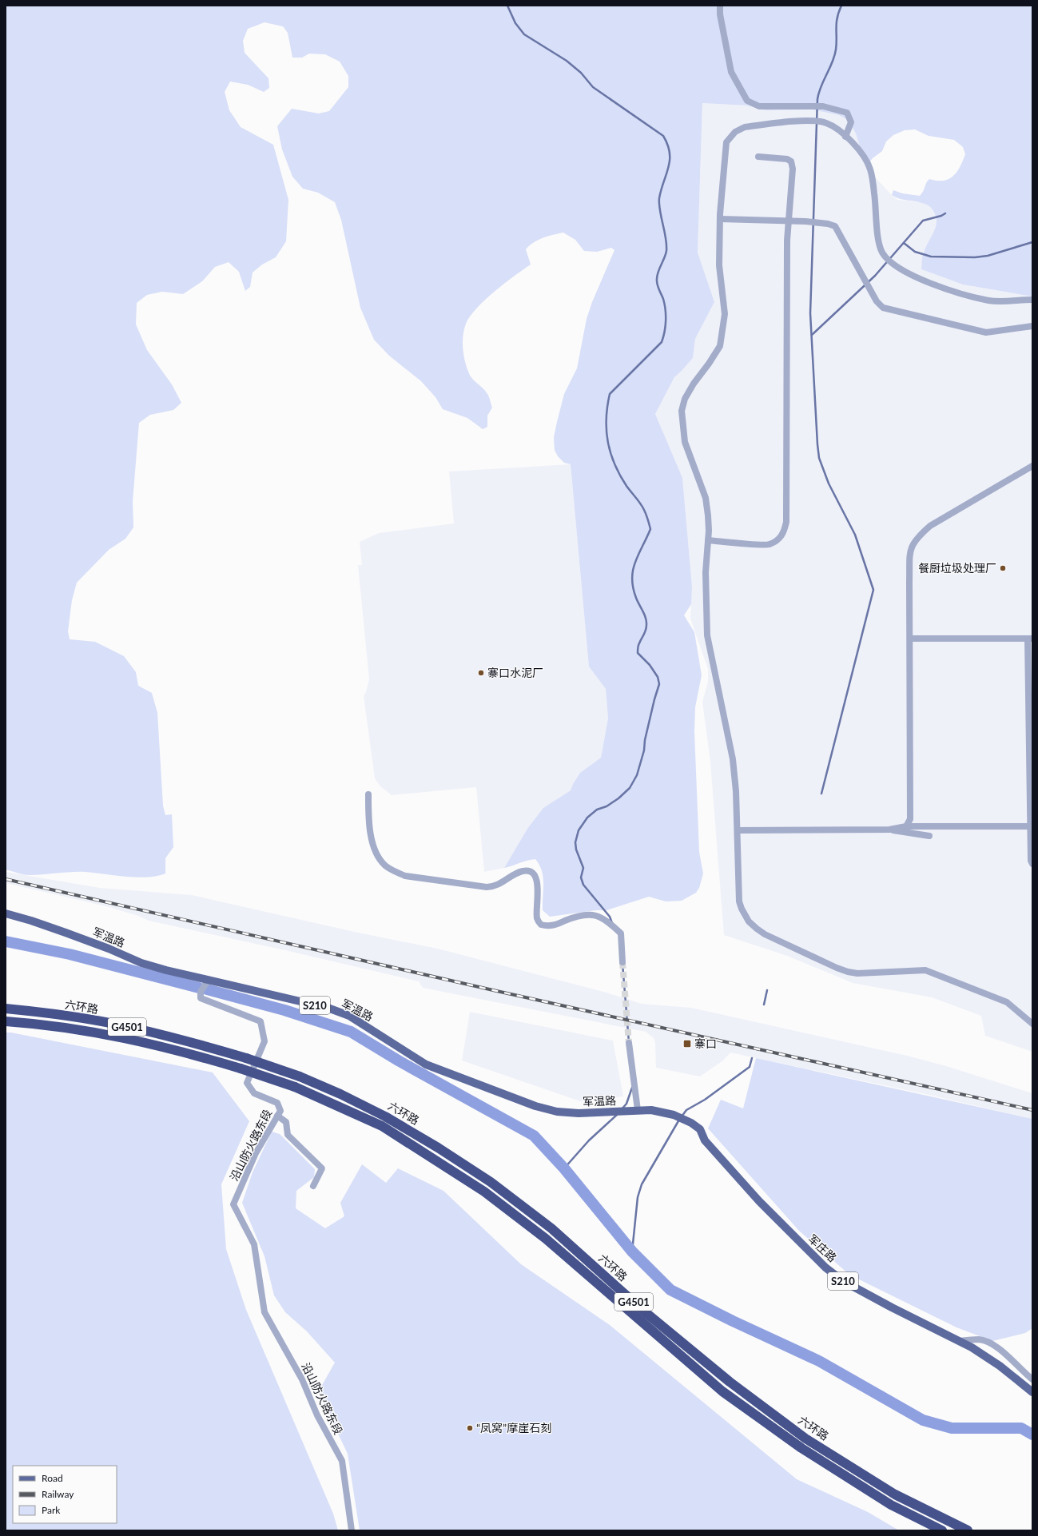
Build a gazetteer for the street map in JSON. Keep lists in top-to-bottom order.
{
  "streets": {
    "highway": ["六环路", "G4501"],
    "main road": ["军温路", "S210", "军庄路"],
    "street": ["沿山防火路东段"]
  },
  "crossings": [
    ["军温路", "沿山防火路东段"],
    ["军温路", "军庄路"]
  ],
  "places": {
    "other": ["餐厨垃圾处理厂", "寨口水泥厂", "“凤窝”摩崖石刻"],
    "transit": ["寨口"]
  },
  "legend": ["Road", "Railway", "Park"]
}
